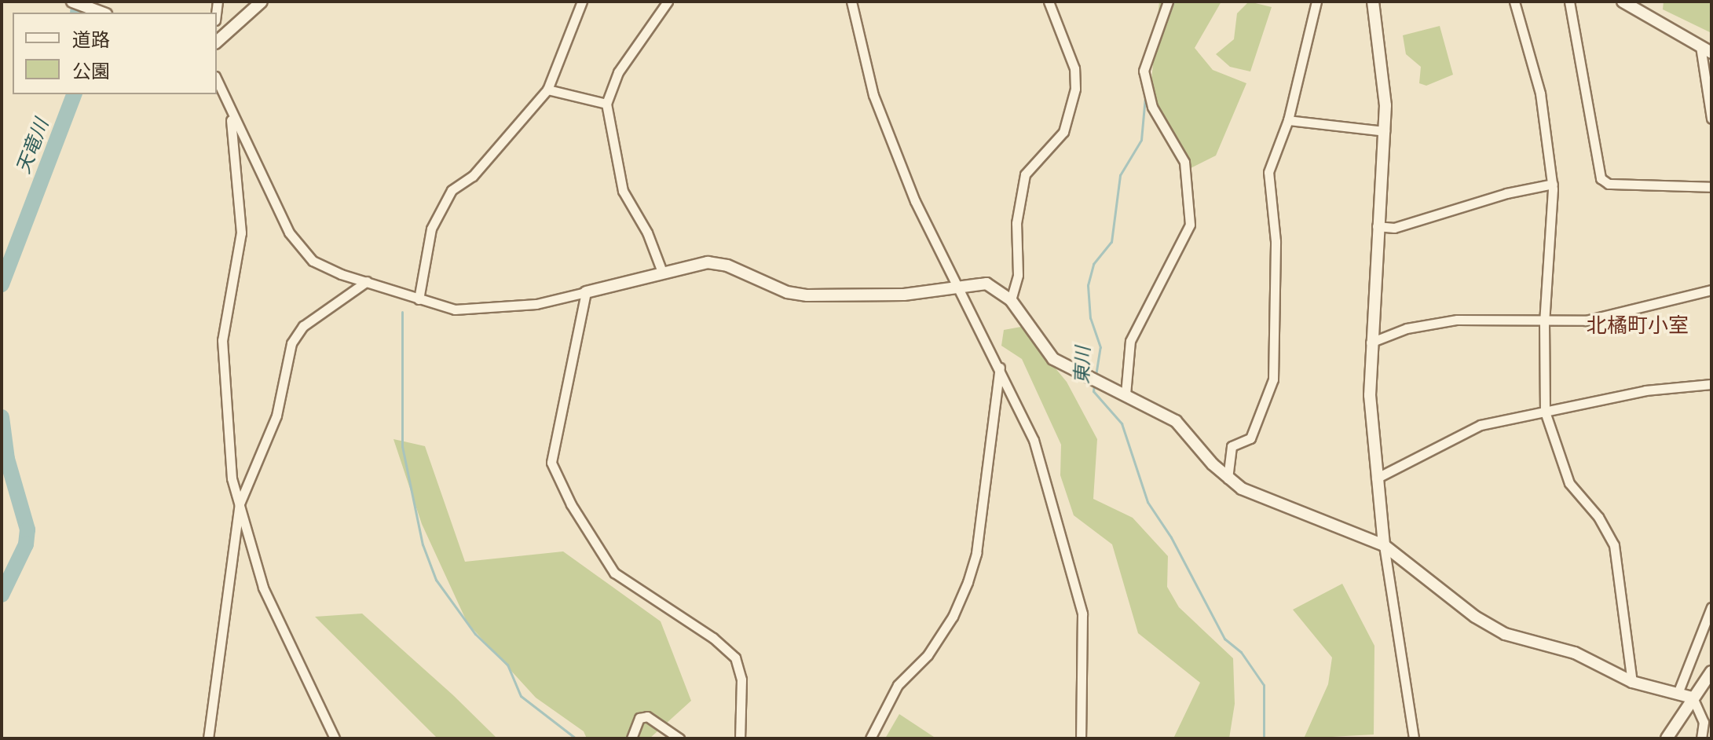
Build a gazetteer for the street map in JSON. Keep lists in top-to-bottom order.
{
  "districts": ["北橘町小室"],
  "water": ["天竜川", "東川"],
  "legend": ["道路", "公園"]
}
